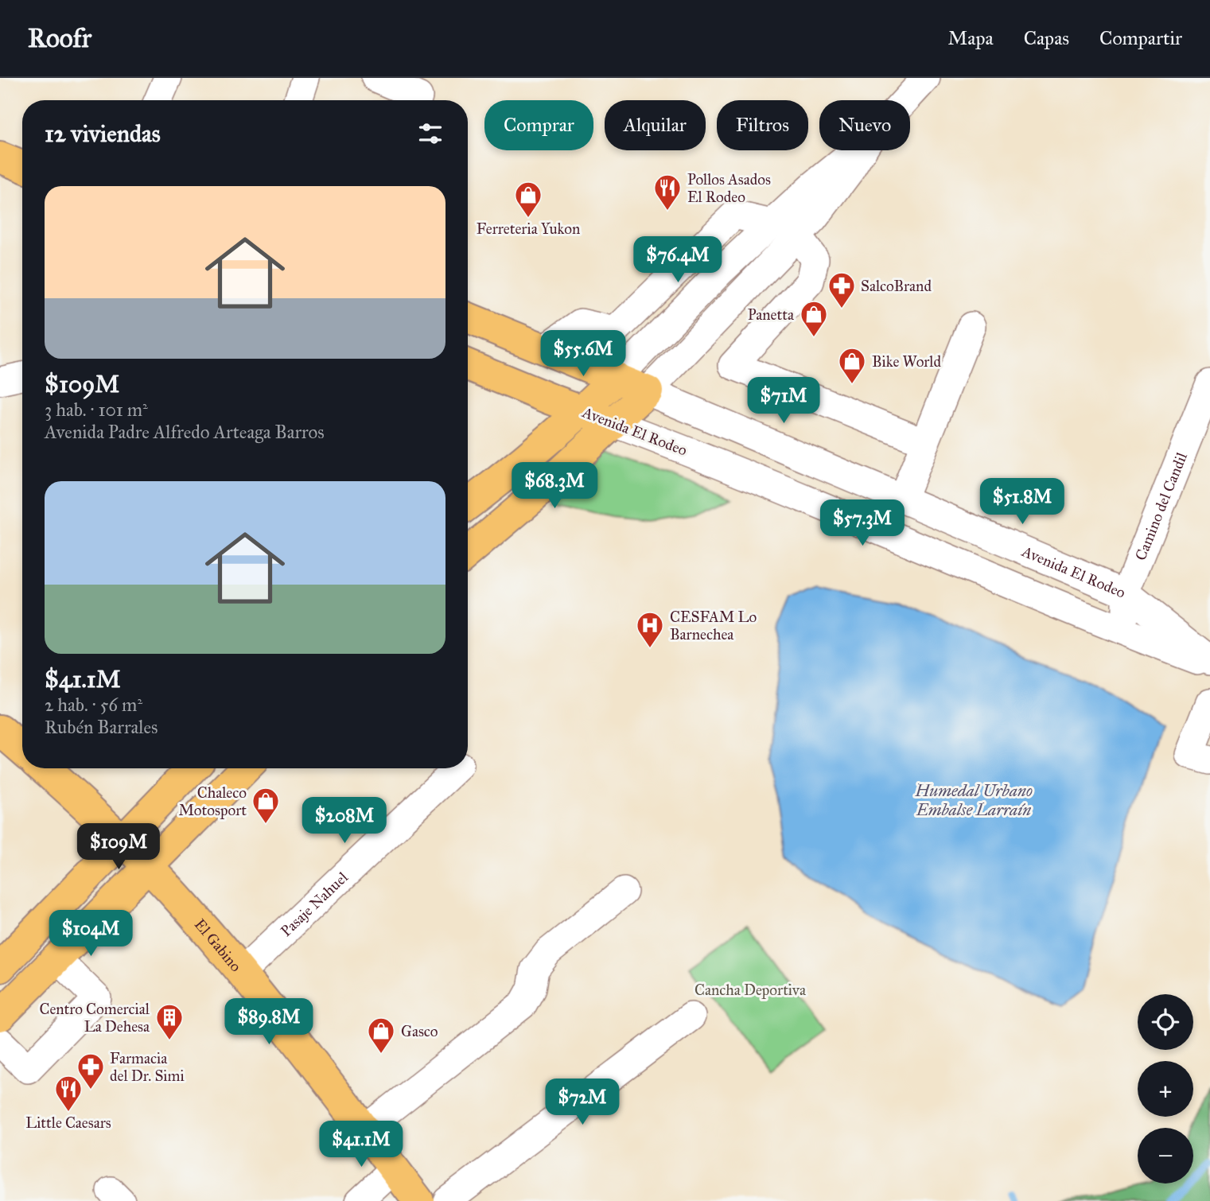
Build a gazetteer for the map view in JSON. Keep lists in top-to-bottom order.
{
  "streets": {
    "main road": ["Avenida El Rodeo", "El Gabino"],
    "street": ["Camino del Candil", "Pasaje Nahuel"]
  },
  "crossings": [
    ["Avenida El Rodeo", "Camino del Candil"],
    ["Pasaje Nahuel", "El Gabino"]
  ],
  "water": ["Humedal Urbano Embalse Larraín"],
  "parks": ["Cancha Deportiva"],
  "places": {
    "restaurant": ["Pollos Asados El Rodeo", "Little Caesars"],
    "shop": [
      "Ferreteria Yukon",
      "Panetta",
      "Bike World",
      "Chaleco Motosport",
      "Gasco"
    ],
    "pharmacy": ["SalcoBrand", "Farmacia del Dr. Simi"],
    "hospital": ["CESFAM Lo Barnechea"],
    "building": ["Centro Comercial La Dehesa"]
  },
  "page": {
    "header": "Roofr",
    "nav": ["Mapa", "Capas", "Compartir"],
    "chip": [
      "Comprar",
      "Alquilar",
      "Filtros",
      "Nuevo"
    ],
    "heading": "12 viviendas",
    "list": [
      {
        "name": "$109M",
        "note": "3 hab. · 101 m² · Avenida Padre Alfredo Arteaga Barros"
      },
      {
        "name": "$41.1M",
        "note": "2 hab. · 56 m² · Rubén Barrales"
      }
    ],
    "price": [
      "$76.4M",
      "$55.6M",
      "$71M",
      "$68.3M",
      "$51.8M",
      "$57.3M",
      "$208M",
      "$109M",
      "$104M",
      "$89.8M",
      "$72M",
      "$41.1M"
    ],
    "map_buttons": ["+", "−"]
  }
}
